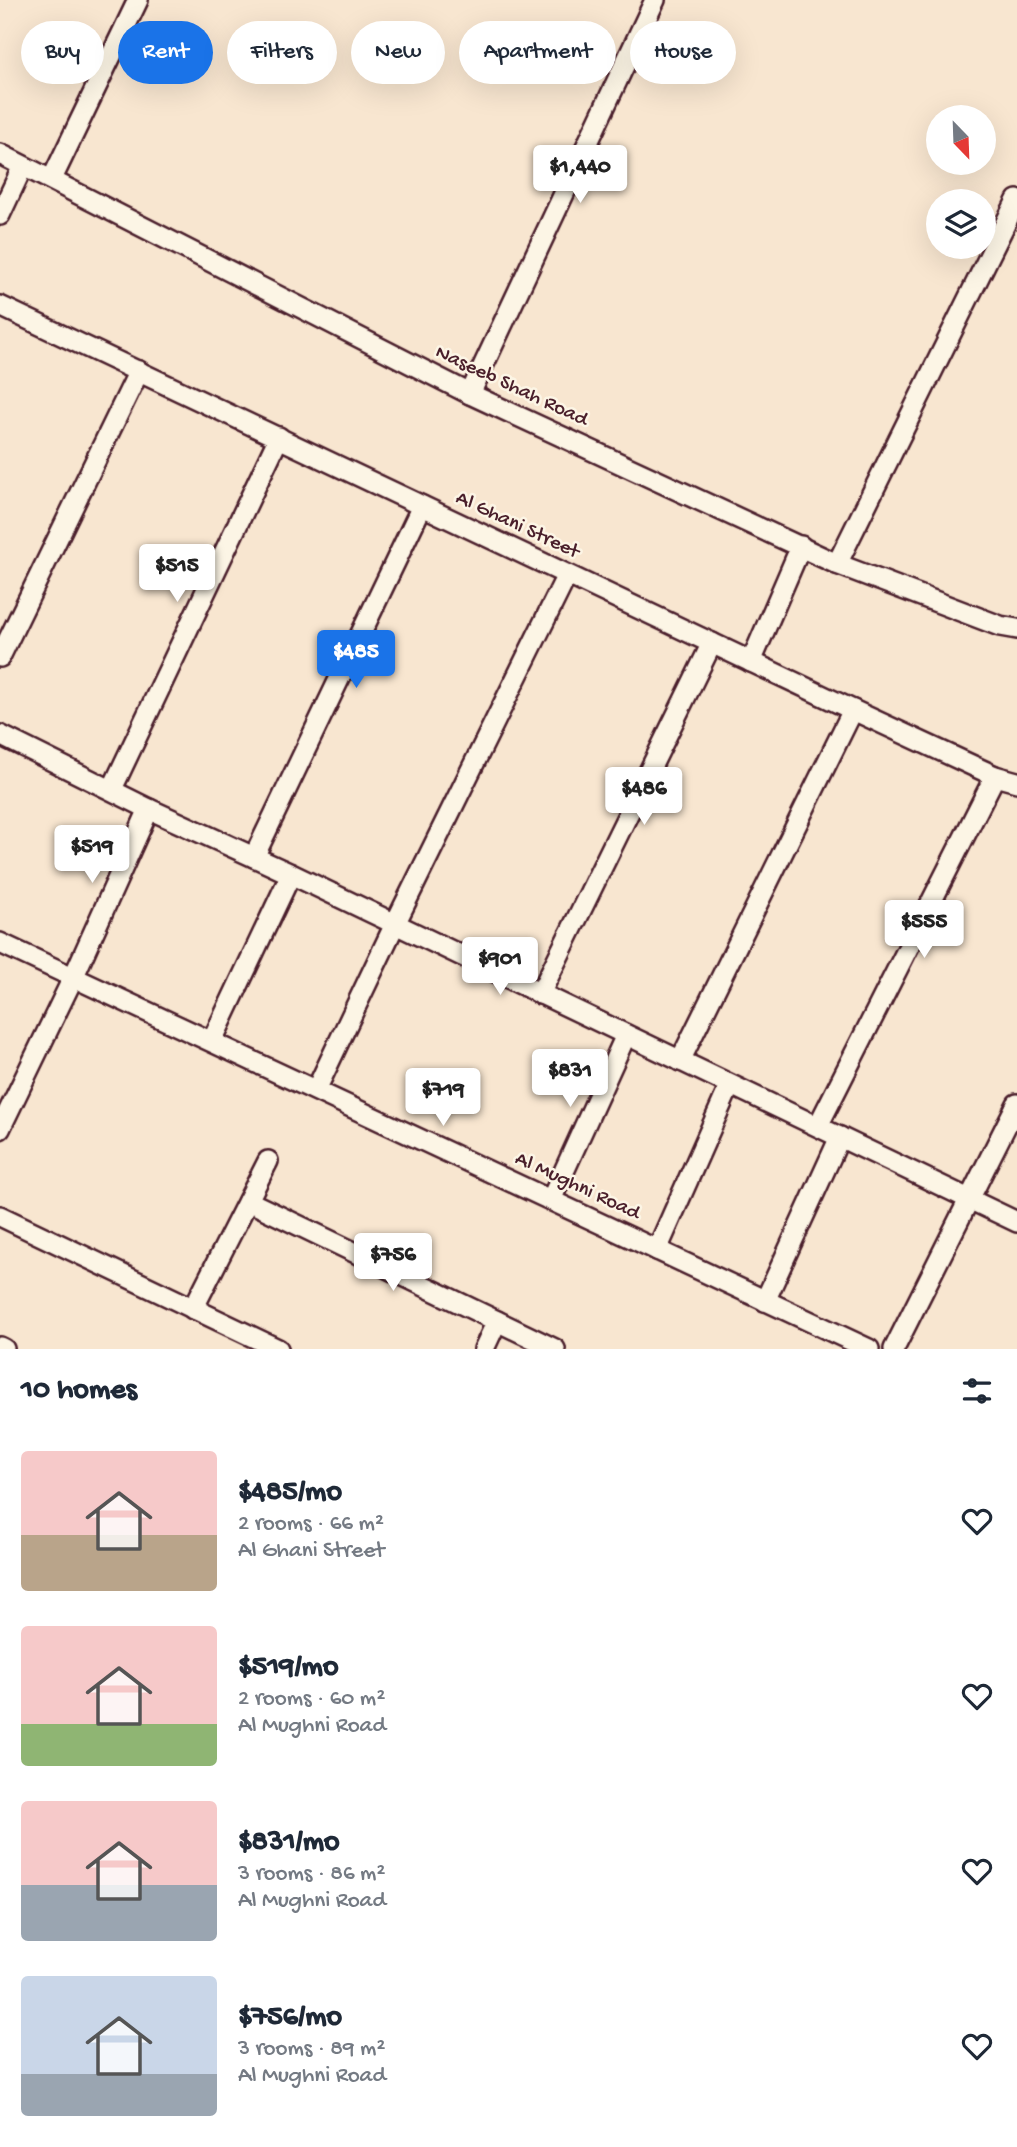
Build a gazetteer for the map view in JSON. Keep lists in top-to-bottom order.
{
  "streets": {
    "street": ["Naseeb Shah Road", "Al Ghani Street", "Al Mughni Road"]
  },
  "north": "bottom right",
  "page": {
    "chip": [
      "Buy",
      "Rent",
      "Filters",
      "New",
      "Apartment",
      "House"
    ],
    "price": [
      "$1,440",
      "$515",
      "$485",
      "$486",
      "$519",
      "$555",
      "$901",
      "$831",
      "$719",
      "$756"
    ],
    "heading": "10 homes",
    "list": [
      {
        "name": "$485/mo",
        "note": "2 rooms · 66 m² · Al Ghani Street"
      },
      {
        "name": "$519/mo",
        "note": "2 rooms · 60 m² · Al Mughni Road"
      },
      {
        "name": "$831/mo",
        "note": "3 rooms · 86 m² · Al Mughni Road"
      },
      {
        "name": "$756/mo",
        "note": "3 rooms · 89 m² · Al Mughni Road"
      }
    ]
  }
}
